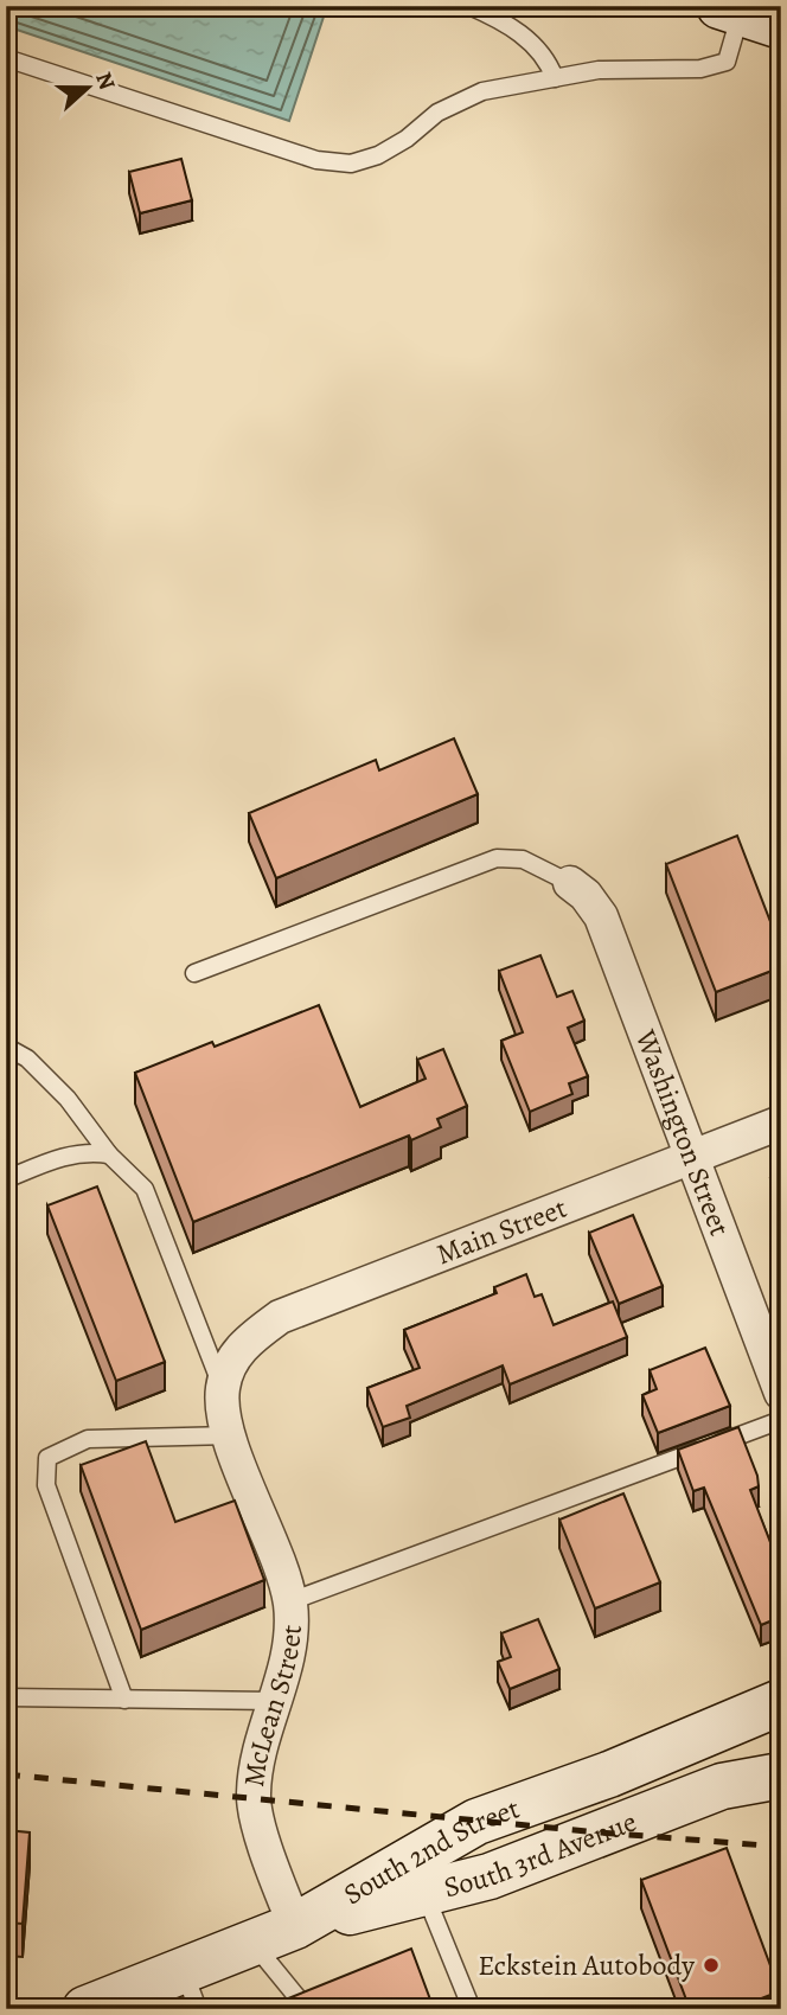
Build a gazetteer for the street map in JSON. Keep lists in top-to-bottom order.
{
  "streets": {
    "main road": ["South 2nd Street", "South 3rd Avenue"],
    "street": ["Washington Street", "Main Street", "McLean Street"]
  },
  "crossings": [
    ["Washington Street", "Main Street"],
    ["Main Street", "McLean Street"],
    ["McLean Street", "South 3rd Avenue"],
    ["South 2nd Street", "South 3rd Avenue"]
  ],
  "places": ["Eckstein Autobody"],
  "north": "right"
}
